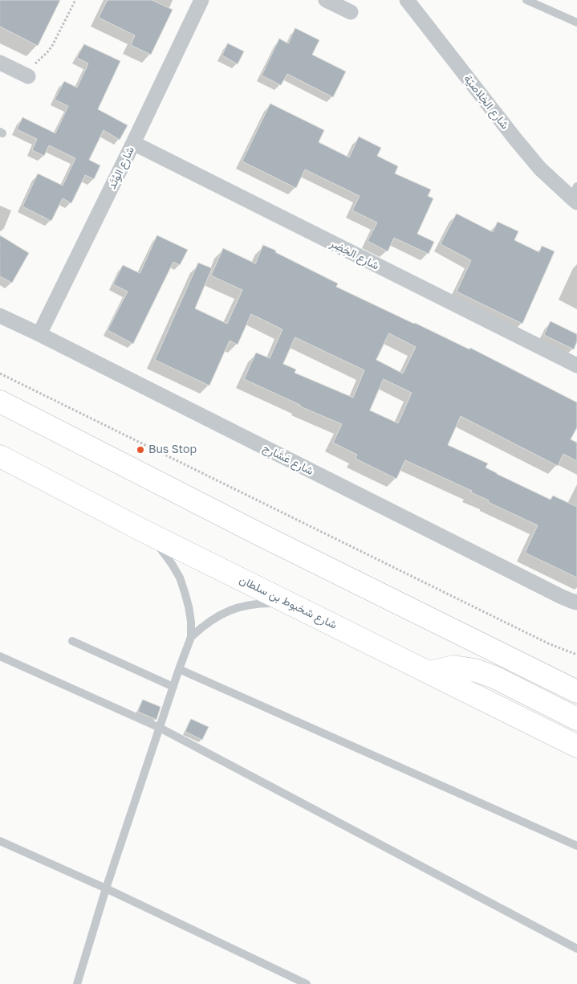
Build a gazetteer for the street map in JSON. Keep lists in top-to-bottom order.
{
  "streets": {
    "main road": ["شارع شخبوط بن سلطان"],
    "street": [
      "شارع الخِلاصيّة",
      "شارع الوُتَد",
      "شارع الخِضِر",
      "شارع عَشَارِج"
    ]
  },
  "crossings": [
    ["شارع الوُتَد", "شارع الخِضِر"],
    ["شارع الوُتَد", "شارع عَشَارِج"]
  ],
  "places": ["Bus Stop"]
}
